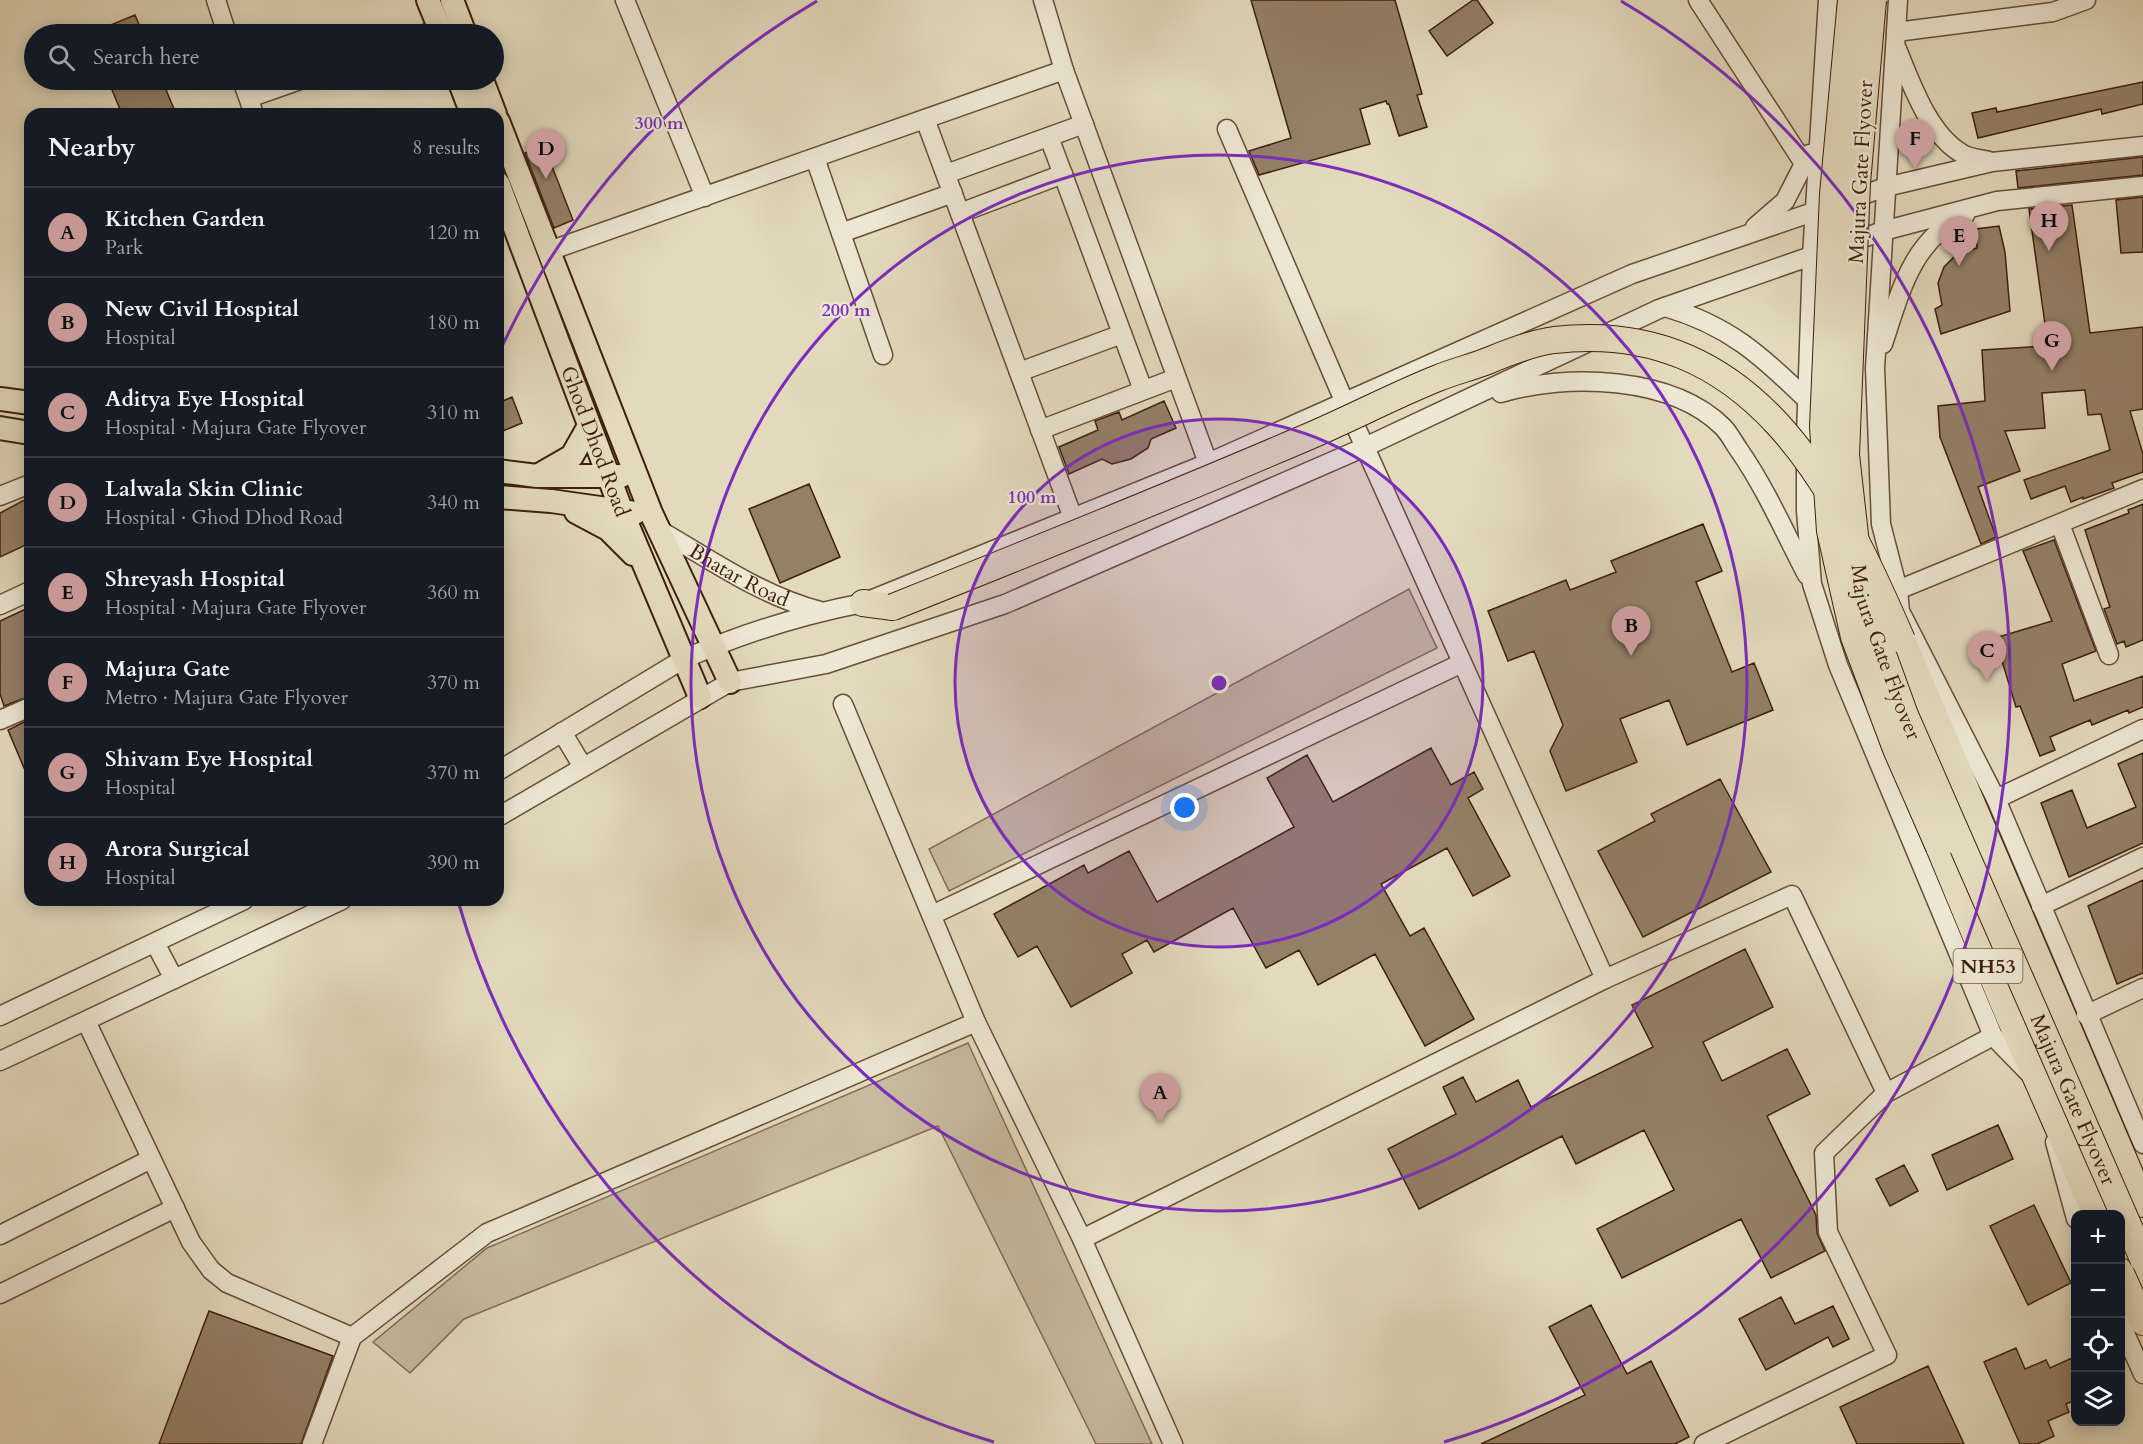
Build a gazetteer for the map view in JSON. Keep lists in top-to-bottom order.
{
  "streets": {
    "highway": ["Majura Gate Flyover", "NH53"],
    "main road": ["Ghod Dhod Road", "Bhatar Road"]
  },
  "crossings": [
    ["Ghod Dhod Road", "Bhatar Road"]
  ],
  "page": {
    "search": "Search here",
    "heading": ["Nearby", "8 results"],
    "pins": [
      "F",
      "D",
      "H",
      "E",
      "G",
      "B",
      "C",
      "A"
    ],
    "list": [
      {
        "mark": "A",
        "name": "Kitchen Garden",
        "note": "Park",
        "value": "120 m"
      },
      {
        "mark": "B",
        "name": "New Civil Hospital",
        "note": "Hospital",
        "value": "180 m"
      },
      {
        "mark": "C",
        "name": "Aditya Eye Hospital",
        "note": "Hospital · Majura Gate Flyover",
        "value": "310 m"
      },
      {
        "mark": "D",
        "name": "Lalwala Skin Clinic",
        "note": "Hospital · Ghod Dhod Road",
        "value": "340 m"
      },
      {
        "mark": "E",
        "name": "Shreyash Hospital",
        "note": "Hospital · Majura Gate Flyover",
        "value": "360 m"
      },
      {
        "mark": "F",
        "name": "Majura Gate",
        "note": "Metro · Majura Gate Flyover",
        "value": "370 m"
      },
      {
        "mark": "G",
        "name": "Shivam Eye Hospital",
        "note": "Hospital",
        "value": "370 m"
      },
      {
        "mark": "H",
        "name": "Arora Surgical",
        "note": "Hospital",
        "value": "390 m"
      }
    ],
    "map_buttons": ["+", "−"]
  },
  "rings": ["300 m", "200 m", "100 m"]
}
